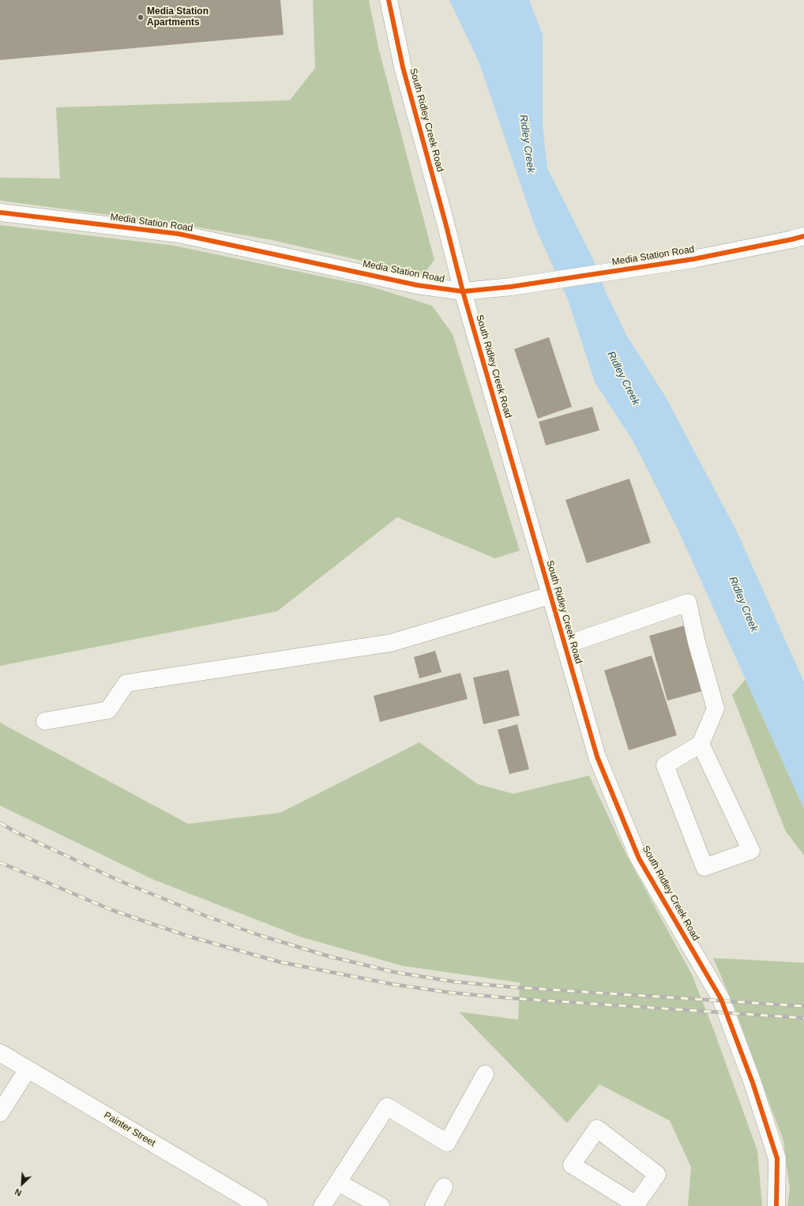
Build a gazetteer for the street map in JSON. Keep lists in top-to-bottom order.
{
  "streets": {
    "street": ["South Ridley Creek Road", "Media Station Road", "Painter Street"]
  },
  "crossings": [
    ["South Ridley Creek Road", "Media Station Road"]
  ],
  "water": ["Ridley Creek"],
  "places": ["Media Station Apartments"],
  "north": "bottom left"
}
